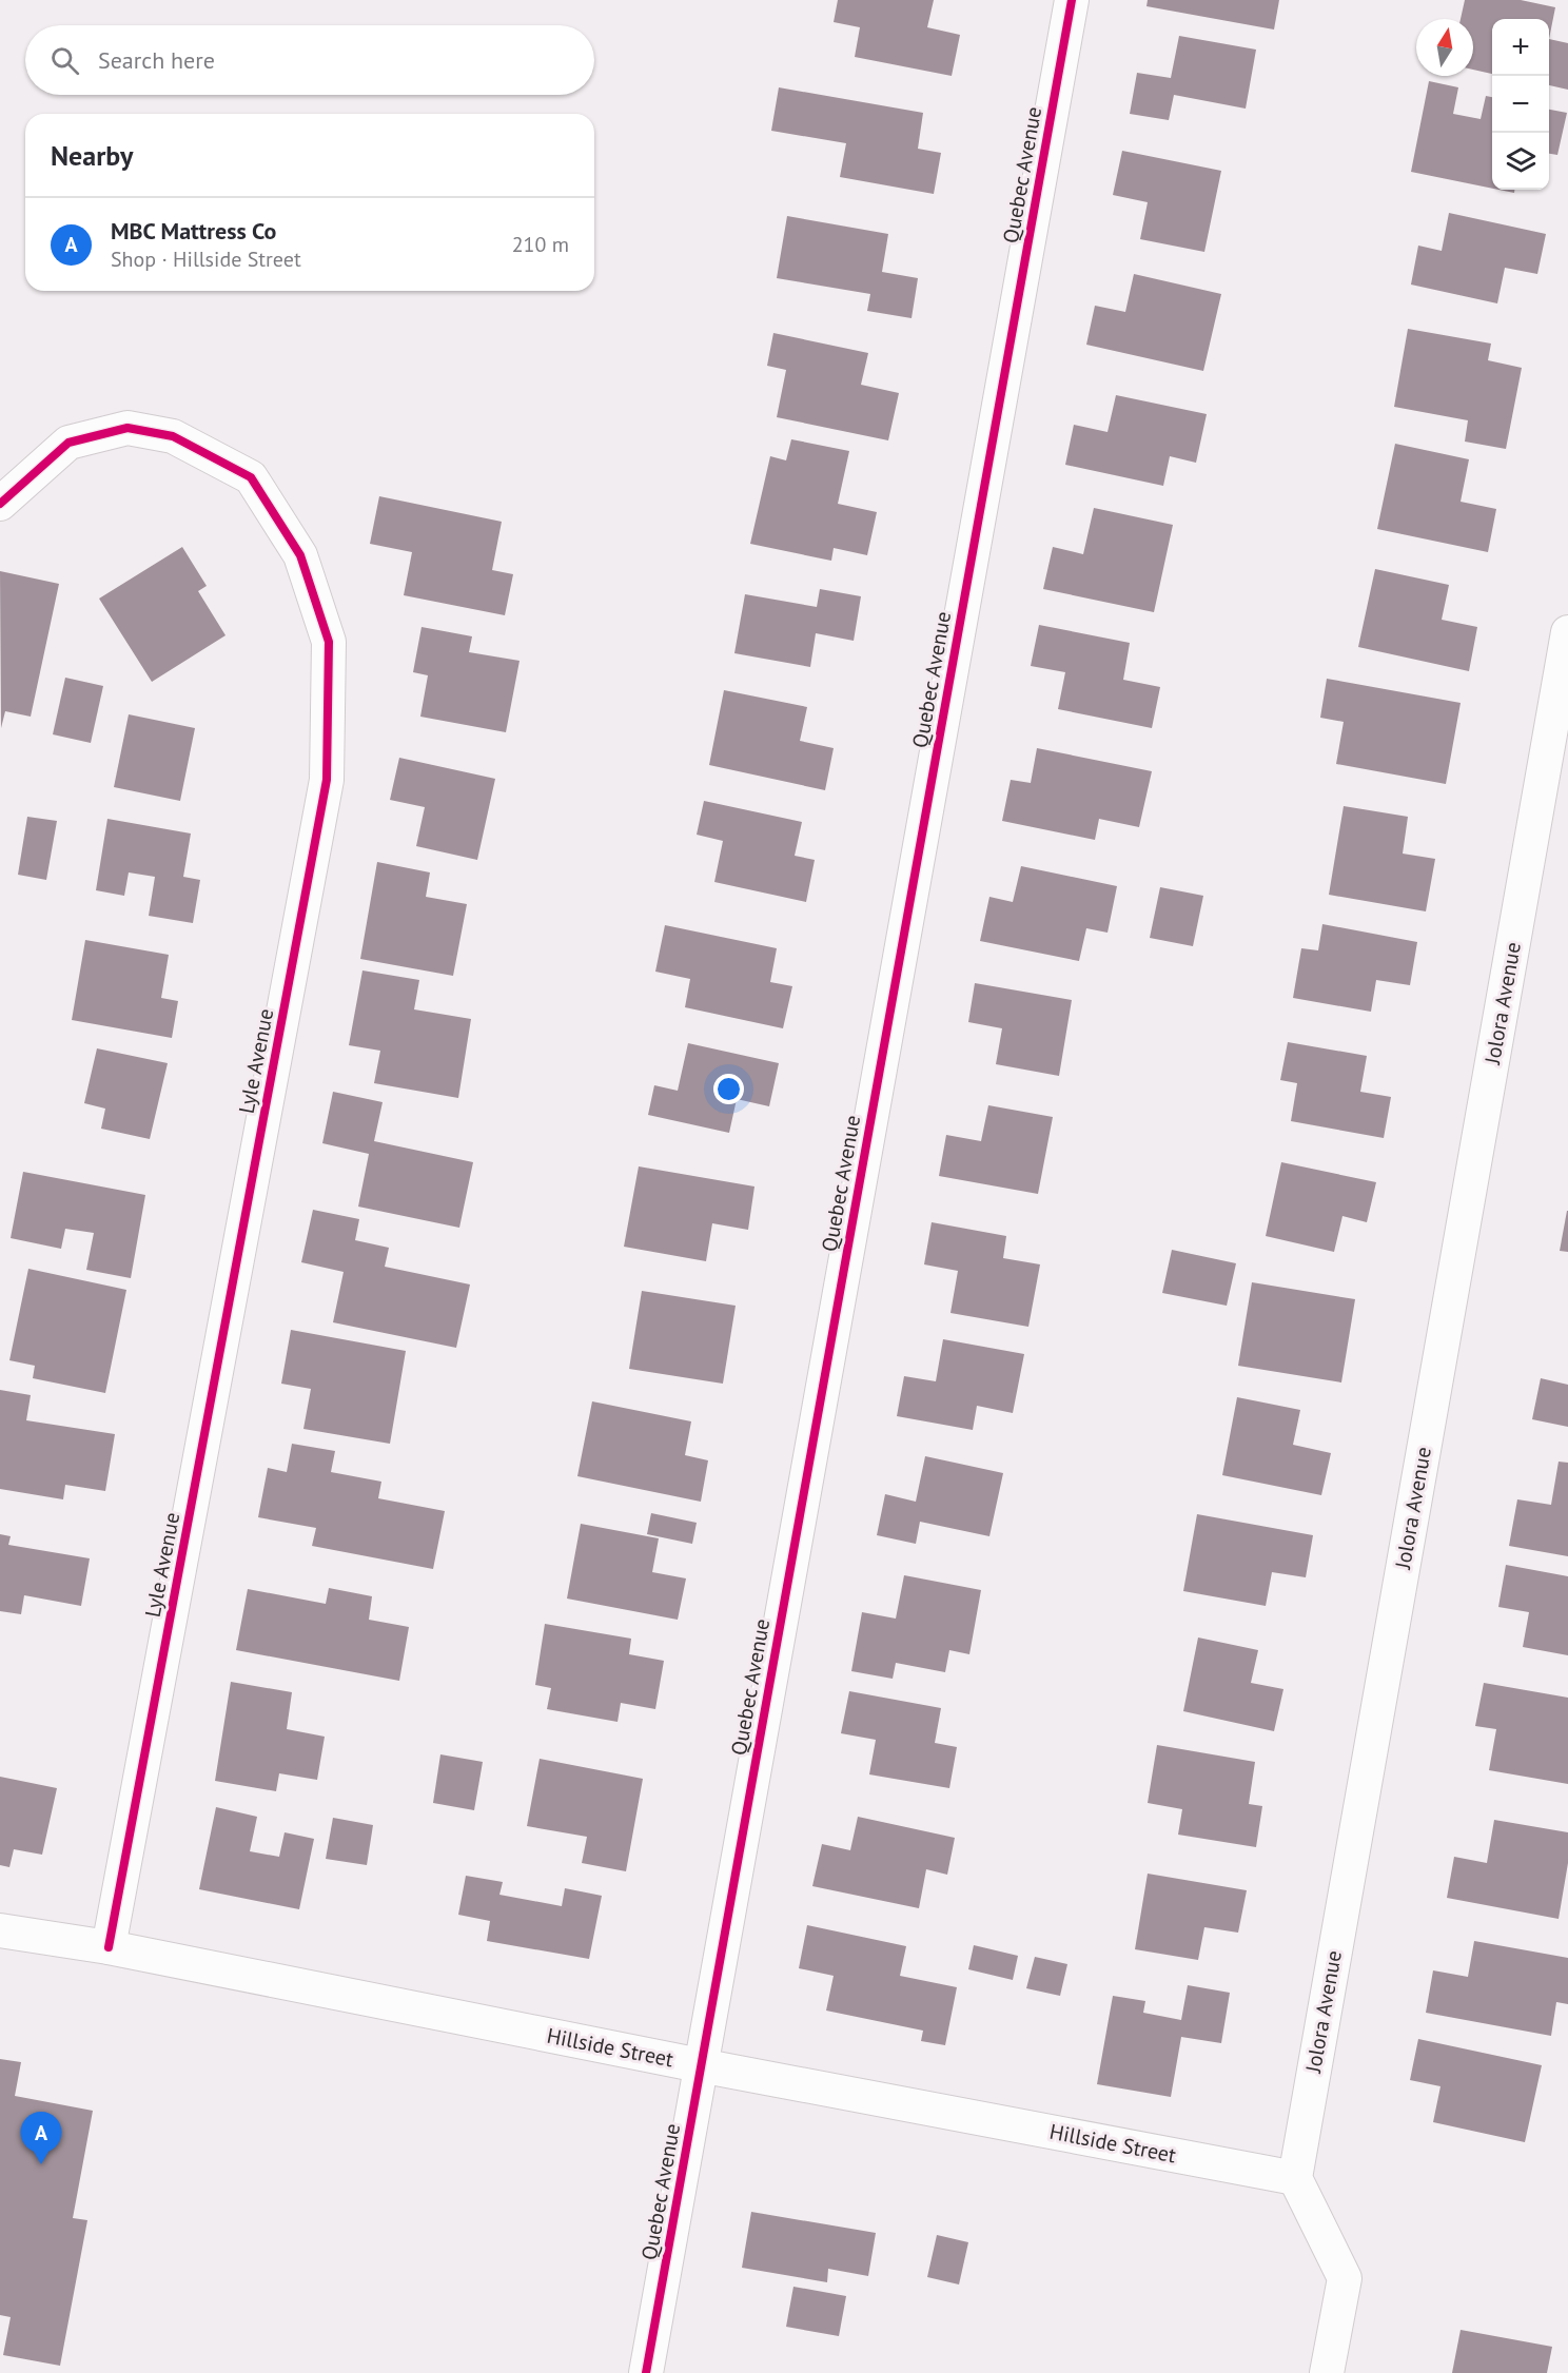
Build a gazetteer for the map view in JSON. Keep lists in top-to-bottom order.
{
  "streets": {
    "street": [
      "Quebec Avenue",
      "Jolora Avenue",
      "Lyle Avenue",
      "Hillside Street"
    ]
  },
  "crossings": [
    ["Quebec Avenue", "Hillside Street"],
    ["Jolora Avenue", "Hillside Street"],
    ["Lyle Avenue", "Hillside Street"]
  ],
  "north": "top",
  "page": {
    "map_buttons": ["+", "−"],
    "search": "Search here",
    "heading": "Nearby",
    "list": [
      {
        "mark": "A",
        "name": "MBC Mattress Co",
        "note": "Shop · Hillside Street",
        "value": "210 m"
      }
    ],
    "pins": "A"
  }
}
